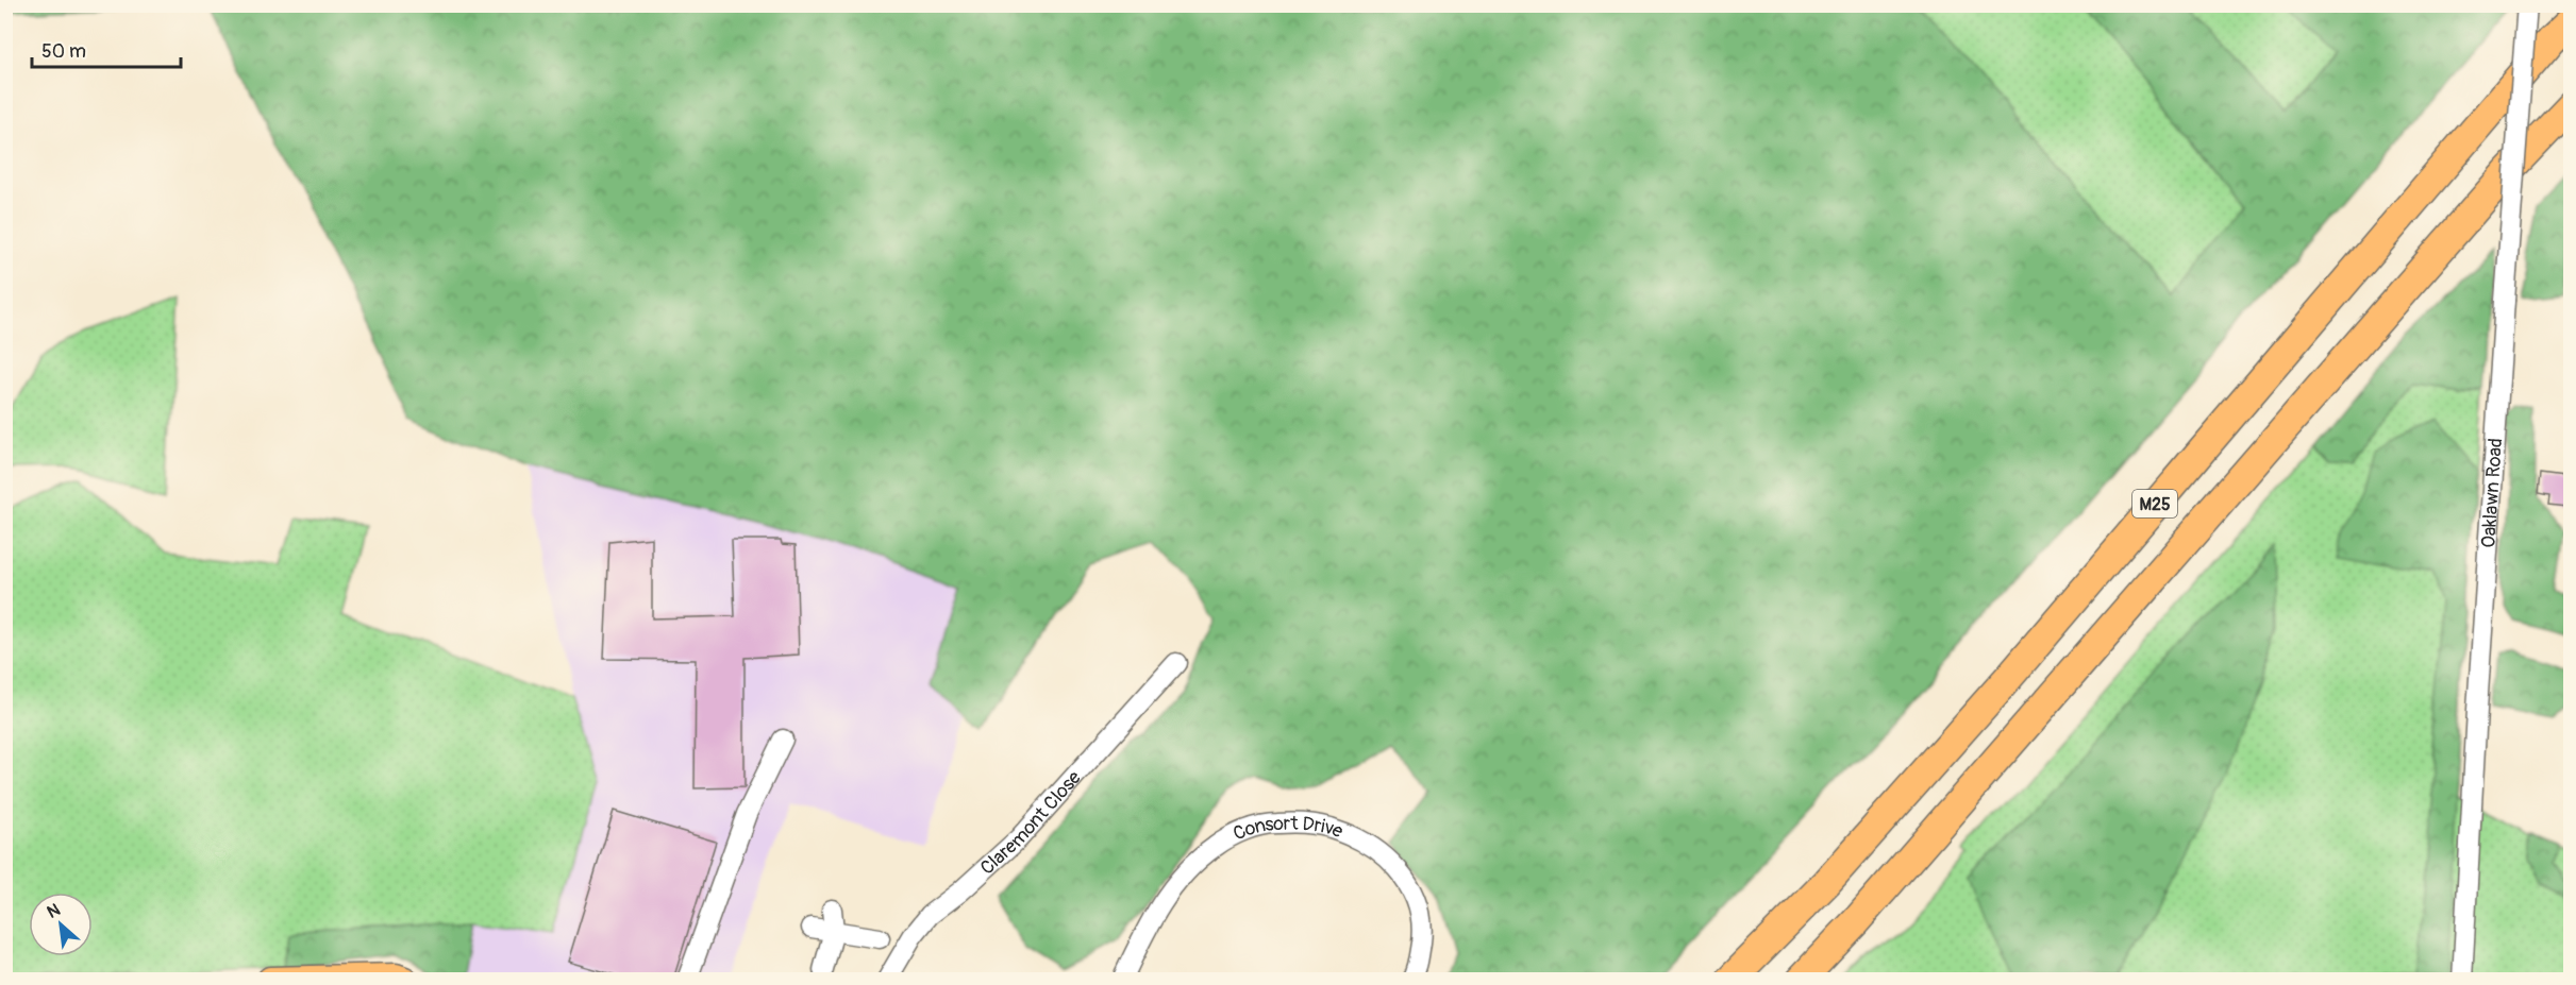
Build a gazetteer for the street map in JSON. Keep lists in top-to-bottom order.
{
  "streets": {
    "highway": ["M25"],
    "street": ["Oaklawn Road", "Claremont Close", "Consort Drive"]
  },
  "scale_bar": "50 m",
  "north": "top left"
}
